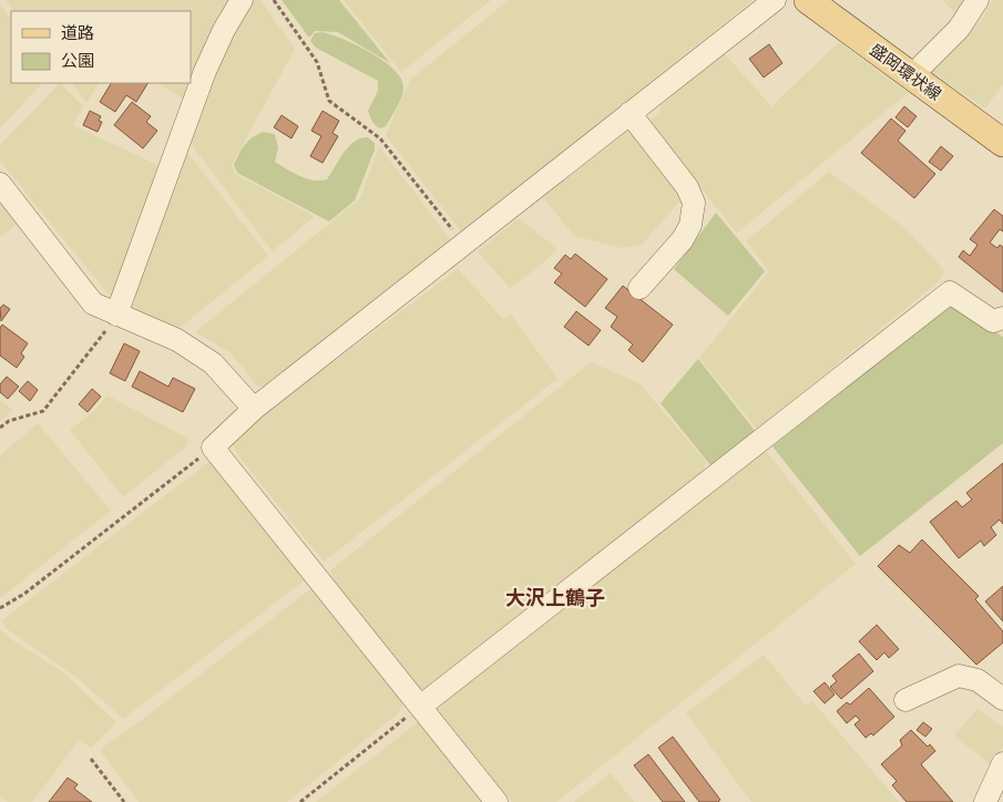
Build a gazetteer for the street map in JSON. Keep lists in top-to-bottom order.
{
  "streets": {
    "main road": ["盛岡環状線"]
  },
  "districts": ["大沢上鶴子"],
  "legend": ["道路", "公園"]
}
